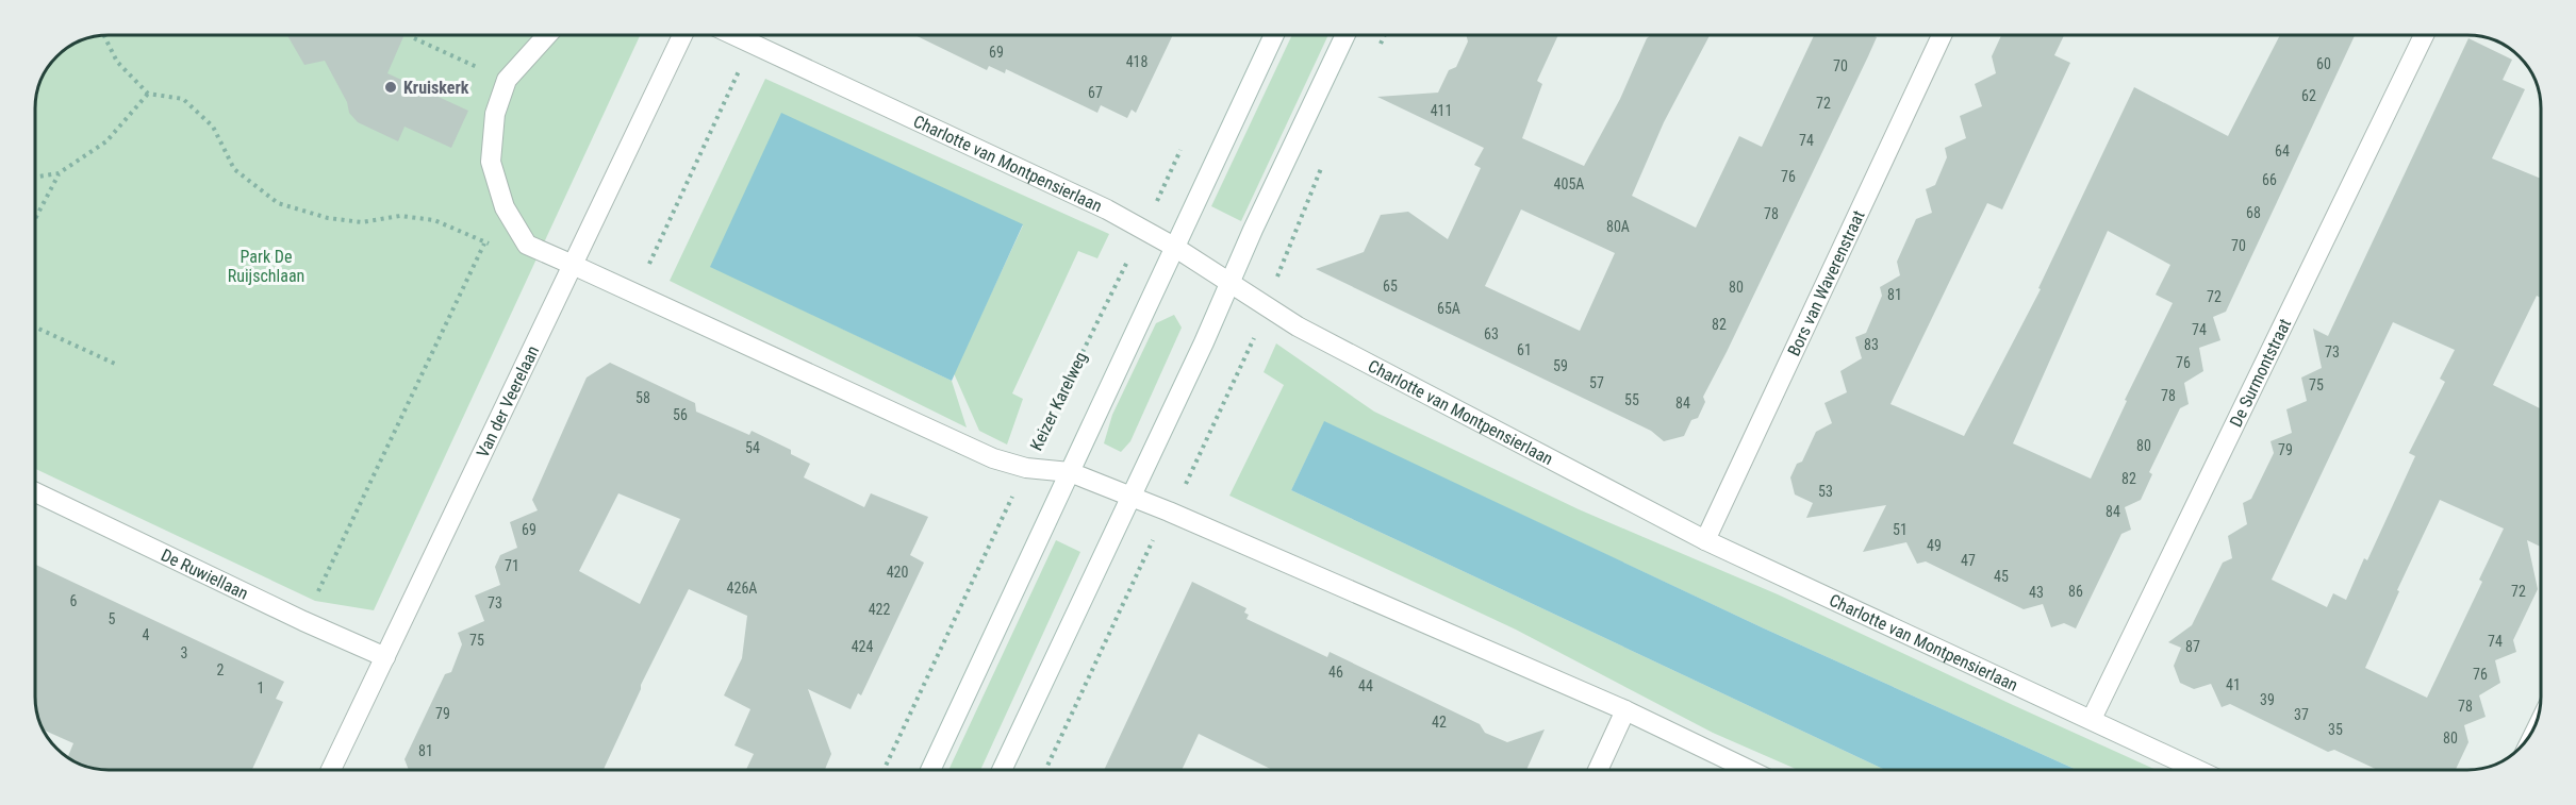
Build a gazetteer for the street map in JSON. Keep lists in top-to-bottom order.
{
  "streets": {
    "street": [
      "Charlotte van Montpensierlaan",
      "Bors van Waverenstraat",
      "De Surmontstraat",
      "Van der Veerelaan",
      "De Ruwiellaan"
    ],
    "path": ["Keizer Karelweg"]
  },
  "crossings": [
    ["Charlotte van Montpensierlaan", "Bors van Waverenstraat"],
    ["Charlotte van Montpensierlaan", "De Surmontstraat"],
    ["Charlotte van Montpensierlaan", "Keizer Karelweg"],
    ["Van der Veerelaan", "De Ruwiellaan"]
  ],
  "parks": ["Park De Ruijschlaan"],
  "places": ["Kruiskerk"],
  "house_numbers": [
    "69",
    "418",
    "60",
    "70",
    "67",
    "62",
    "72",
    "411",
    "74",
    "64",
    "76",
    "66",
    "405A",
    "68",
    "78",
    "80A",
    "70",
    "65",
    "80",
    "81",
    "72",
    "65A",
    "82",
    "74",
    "63",
    "83",
    "61",
    "73",
    "76",
    "59",
    "57",
    "75",
    "78",
    "58",
    "55",
    "84",
    "56",
    "80",
    "54",
    "79",
    "82",
    "53",
    "84",
    "69",
    "51",
    "49",
    "47",
    "71",
    "420",
    "45",
    "426A",
    "86",
    "72",
    "43",
    "6",
    "73",
    "422",
    "5",
    "4",
    "75",
    "74",
    "424",
    "87",
    "3",
    "2",
    "46",
    "76",
    "41",
    "44",
    "1",
    "39",
    "78",
    "79",
    "37",
    "42",
    "35",
    "80",
    "81"
  ]
}
